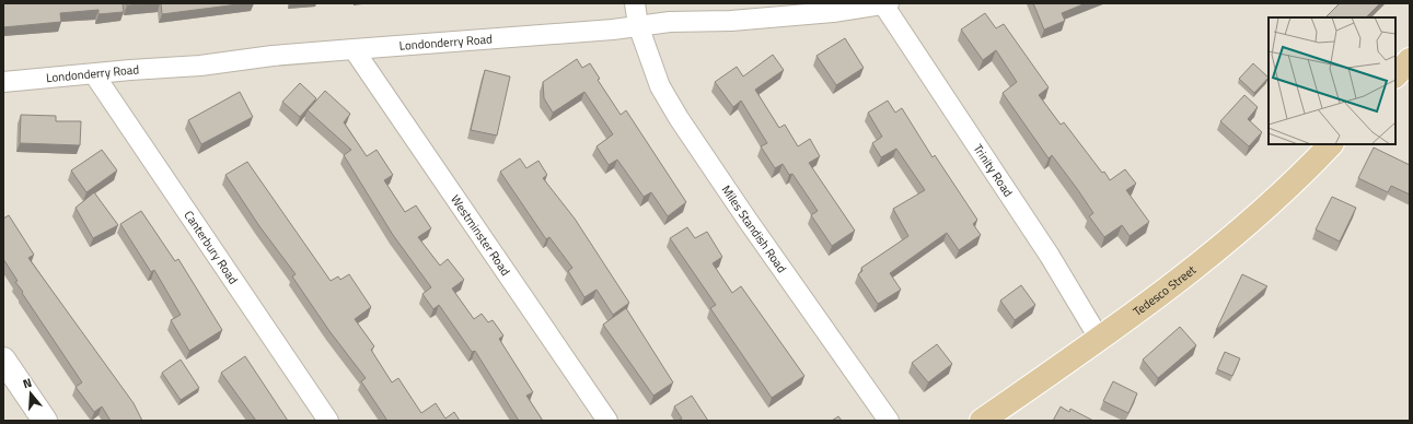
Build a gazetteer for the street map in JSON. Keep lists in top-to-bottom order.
{
  "streets": {
    "main road": ["Tedesco Street"],
    "street": [
      "Londonderry Road",
      "Trinity Road",
      "Miles Standish Road",
      "Westminster Road",
      "Canterbury Road"
    ]
  },
  "crossings": [
    ["Londonderry Road", "Trinity Road"],
    ["Londonderry Road", "Miles Standish Road"],
    ["Londonderry Road", "Westminster Road"],
    ["Londonderry Road", "Canterbury Road"],
    ["Trinity Road", "Tedesco Street"]
  ],
  "north": "top"
}
